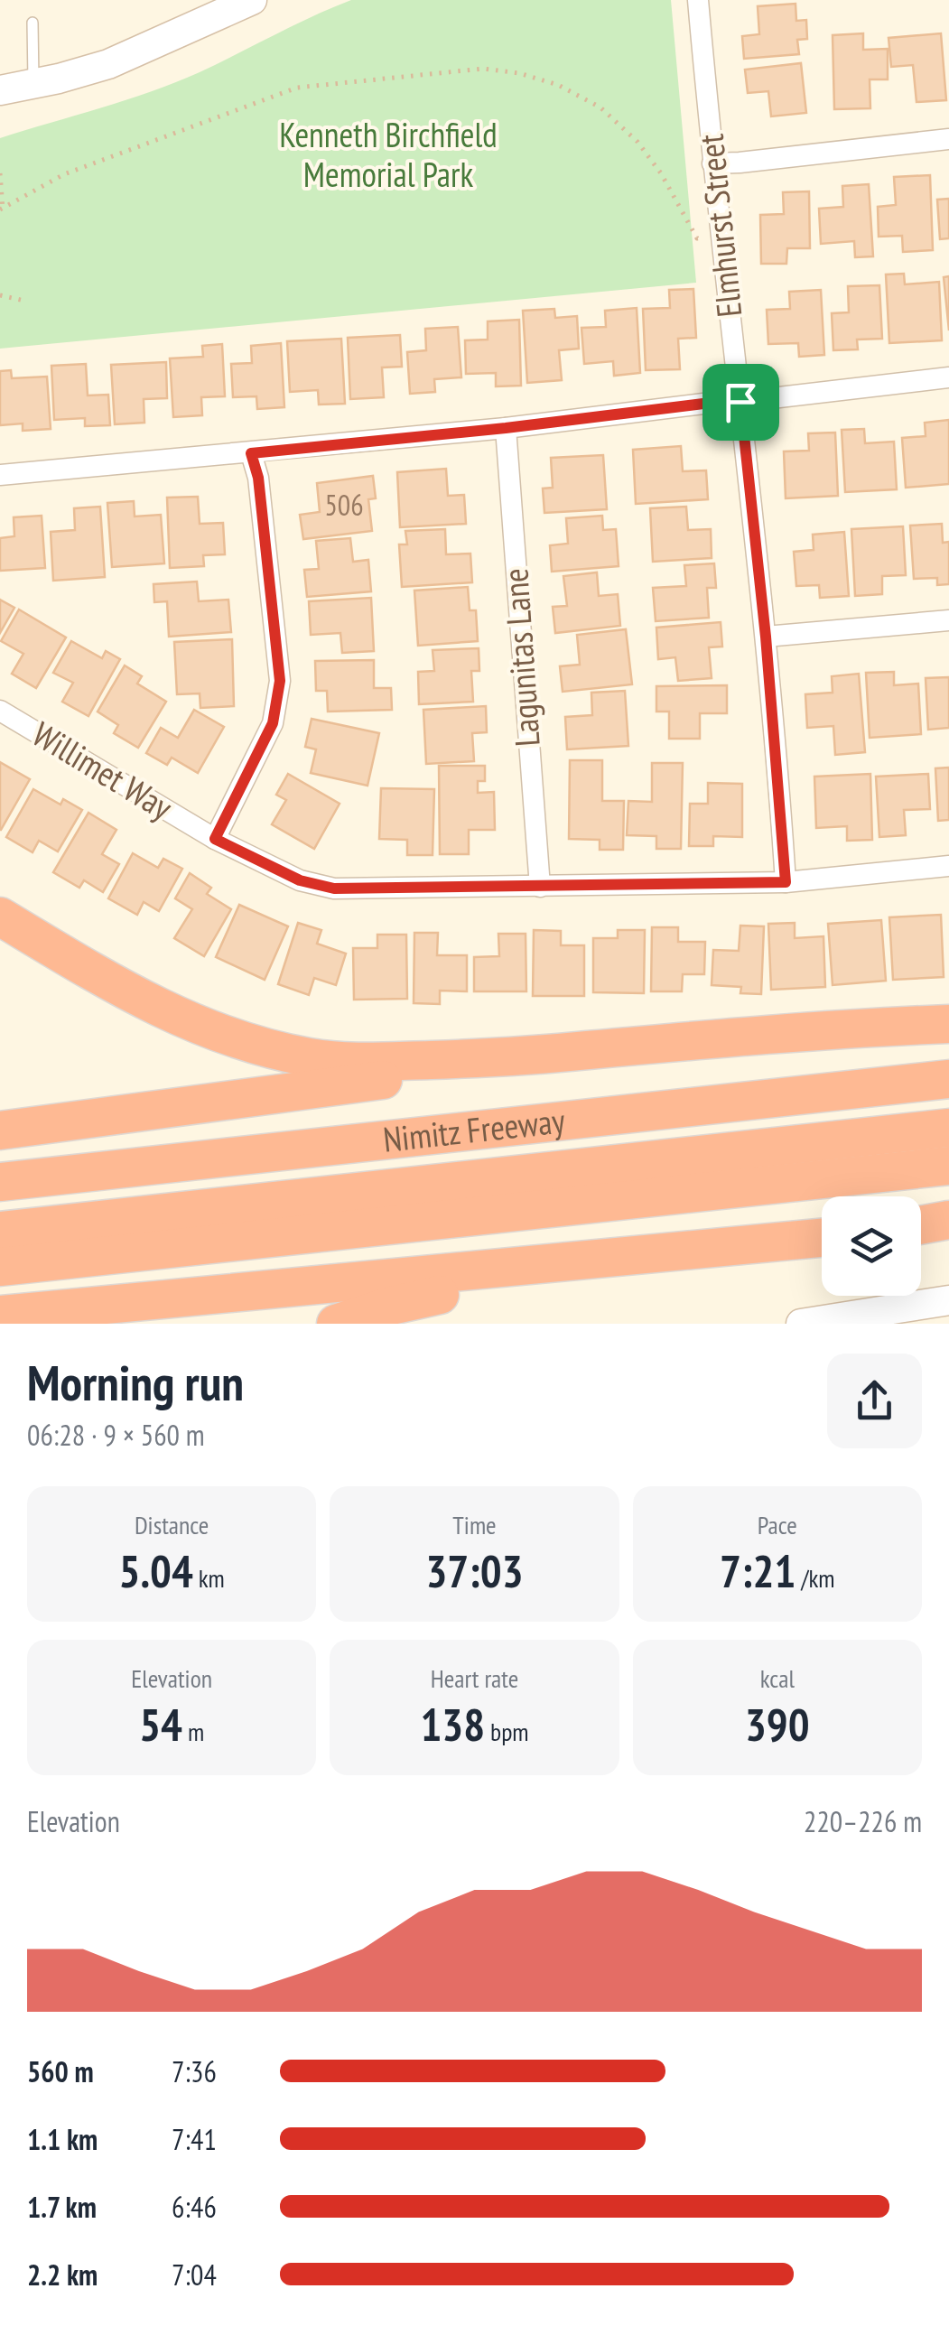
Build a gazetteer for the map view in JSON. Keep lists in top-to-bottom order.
{
  "streets": {
    "highway": ["Nimitz Freeway"],
    "street": ["Elmhurst Street", "Lagunitas Lane", "Willimet Way"]
  },
  "crossings": [
    ["Elmhurst Street", "Willimet Way"],
    ["Lagunitas Lane", "Willimet Way"]
  ],
  "parks": ["Kenneth Birchfield Memorial Park"],
  "house_numbers": ["506"],
  "page": {
    "heading": ["Morning run", "06:28 · 9 × 560 m"],
    "stats": [
      ["Distance", "5.04 km"],
      ["Time", "37:03"],
      ["Pace", "7:21 /km"],
      ["Elevation", "54 m"],
      ["Heart rate", "138 bpm"],
      ["kcal", "390"]
    ],
    "chart": ["Elevation", "220–226 m"],
    "list": [
      {
        "name": "560 m",
        "note": "7:36"
      },
      {
        "name": "1.1 km",
        "note": "7:41"
      },
      {
        "name": "1.7 km",
        "note": "6:46"
      },
      {
        "name": "2.2 km",
        "note": "7:04"
      }
    ]
  }
}
